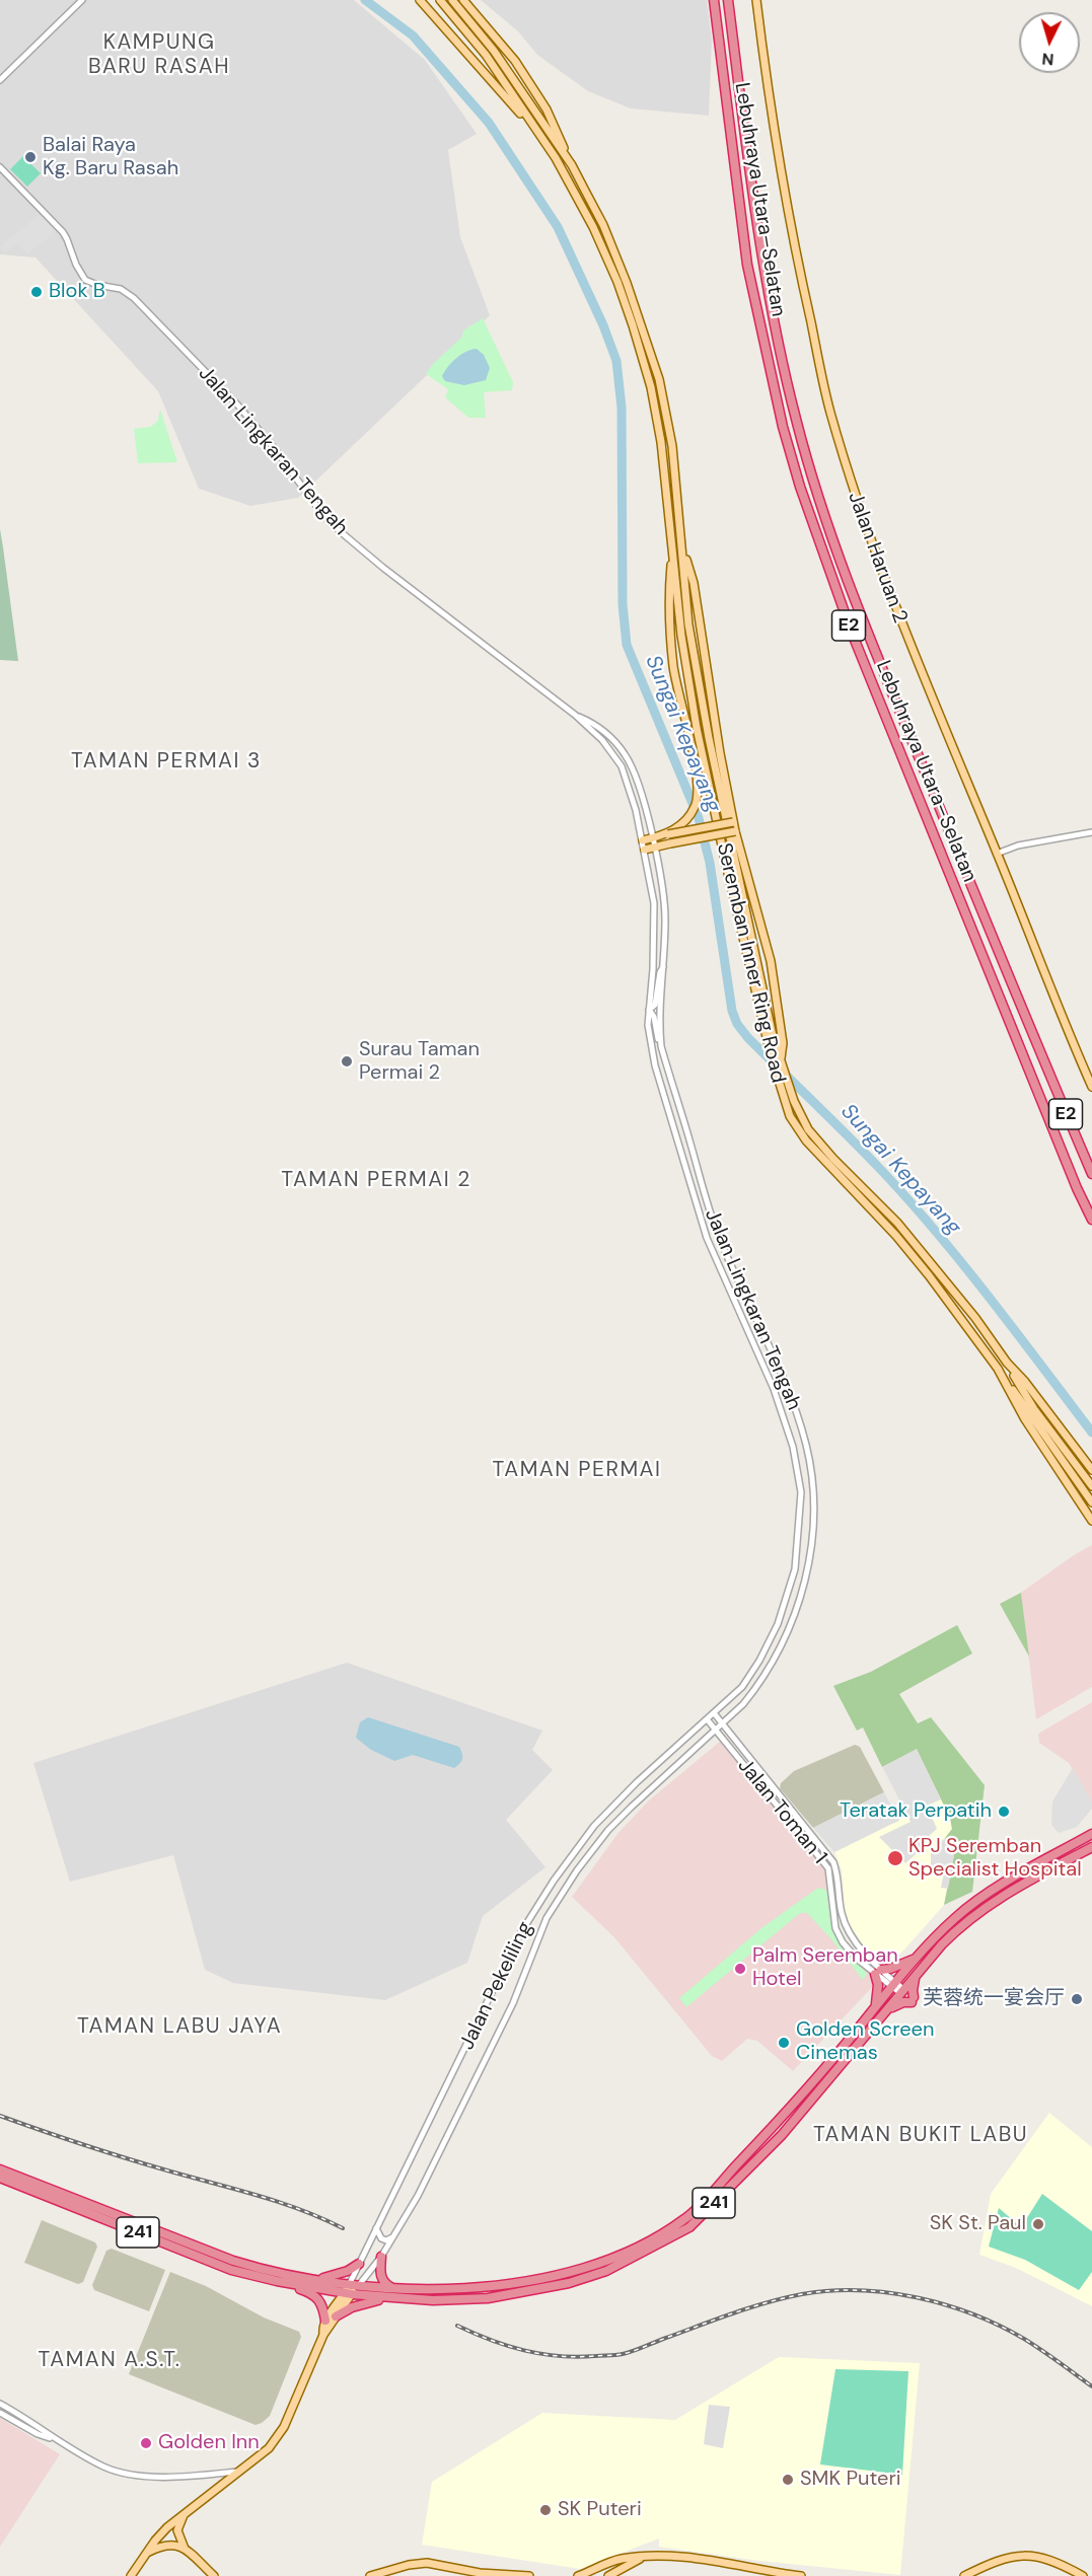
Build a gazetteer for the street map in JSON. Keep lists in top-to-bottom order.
{
  "streets": {
    "highway": ["Lebuhraya Utara–Selatan", "E2", "241"],
    "main road": ["Jalan Haruan 2", "Seremban Inner Ring Road", "Jalan Pekeliling"],
    "street": ["Jalan Lingkaran Tengah", "Jalan Toman 1"]
  },
  "crossings": [
    ["Jalan Lingkaran Tengah", "Jalan Toman 1"],
    ["Jalan Lingkaran Tengah", "Jalan Pekeliling"],
    ["Jalan Toman 1", "Jalan Pekeliling"],
    ["Jalan Toman 1", "241"],
    ["Jalan Pekeliling", "241"]
  ],
  "districts": [
    "KAMPUNG BARU RASAH",
    "TAMAN PERMAI 3",
    "TAMAN PERMAI 2",
    "TAMAN PERMAI",
    "TAMAN LABU JAYA",
    "TAMAN BUKIT LABU",
    "TAMAN A.S.T."
  ],
  "water": ["Sungai Kepayang"],
  "places": [
    "Balai Raya Kg. Baru Rasah",
    "Blok B",
    "Surau Taman Permai 2",
    "Teratak Perpatih",
    "KPJ Seremban Specialist Hospital",
    "Palm Seremban Hotel",
    "芙蓉统一宴会厅",
    "Golden Screen Cinemas",
    "SK St. Paul",
    "Golden Inn",
    "SMK Puteri",
    "SK Puteri"
  ],
  "north": "bottom"
}
